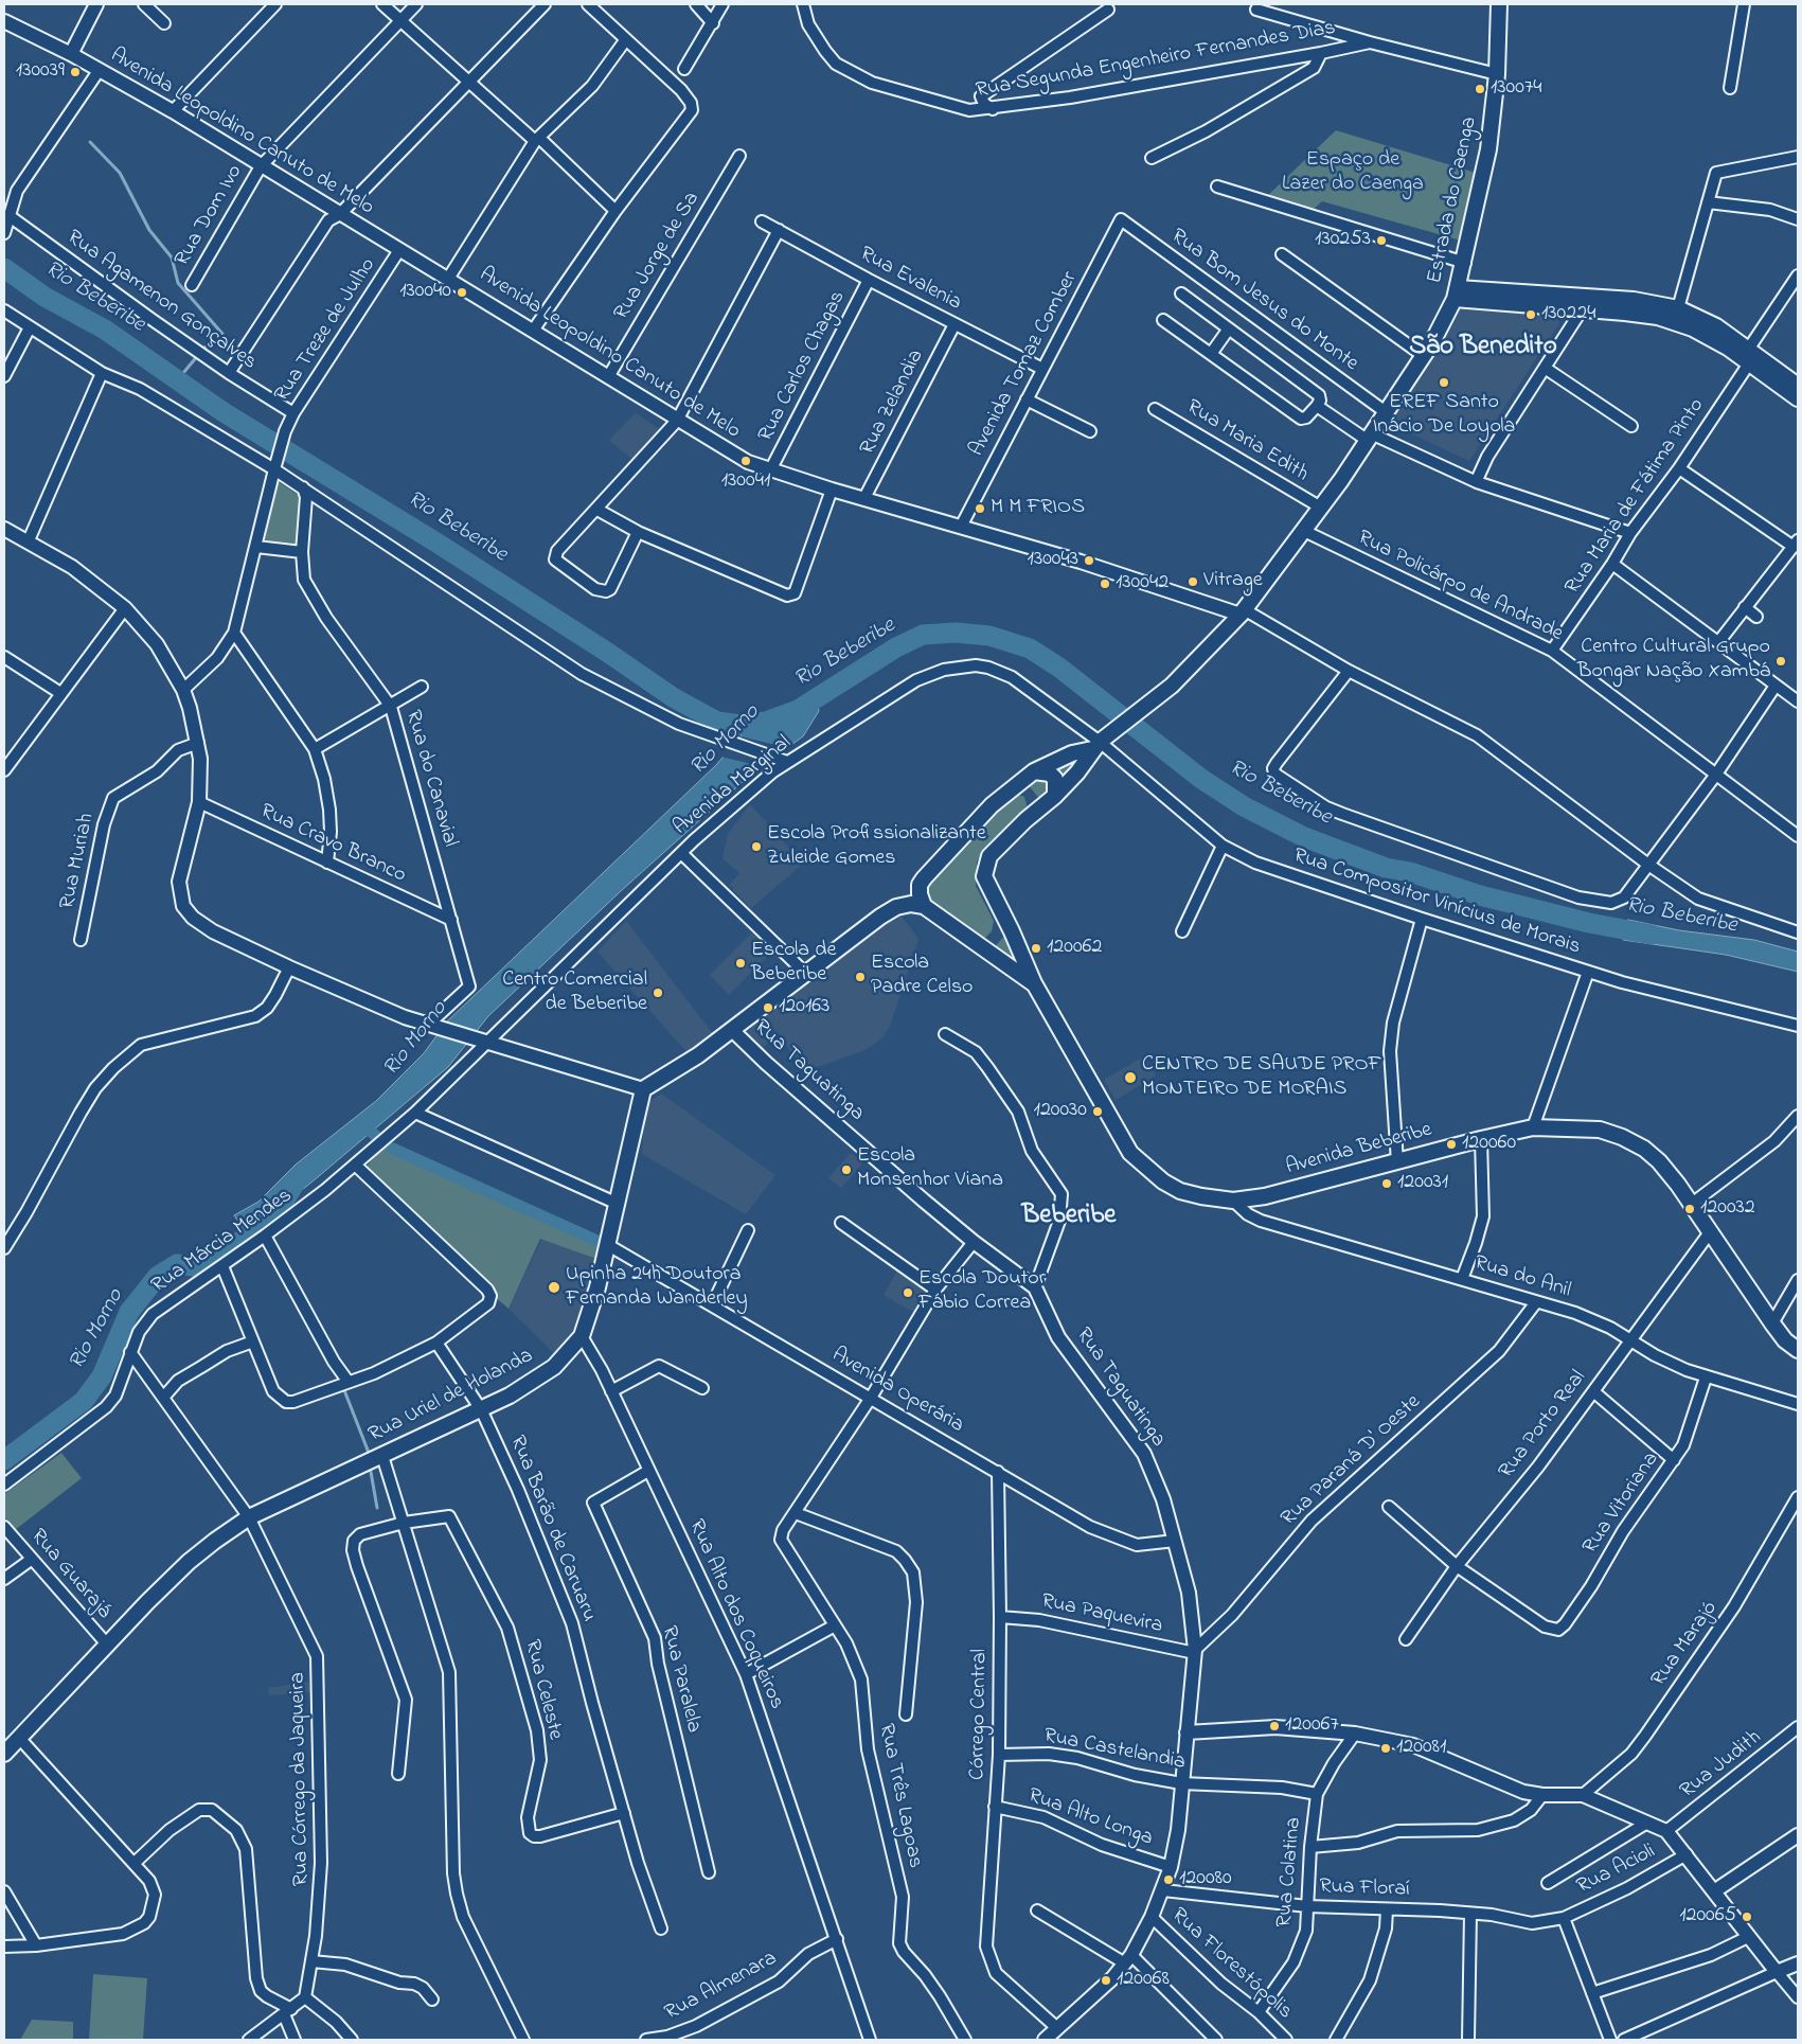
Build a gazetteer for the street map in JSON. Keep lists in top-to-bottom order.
{
  "streets": {
    "main road": ["Estrada do Caenga", "Avenida Beberibe", "Rua Uriel de Holanda"],
    "street": [
      "Rua Segunda Engenheiro Fernandes Dias",
      "Avenida Leopoldino Canuto de Melo",
      "Rua Dom Ivo",
      "Rua Jorge de Sa",
      "Rua Evalenia",
      "Rua Agamenon Gonçalves",
      "Rua Bom Jesus do Monte",
      "Rua Treze de Julho",
      "Avenida Tomaz Comber",
      "Rua Carlos Chagas",
      "Rua Zelandia",
      "Rua Maria Edith",
      "Rua Maria de Fátima Pinto",
      "Rua Policárpo de Andrade",
      "Rua do Canavial",
      "Avenida Marginal",
      "Rua Cravo Branco",
      "Rua Muriah",
      "Rua Compositor Vinícius de Morais",
      "Rua Taguatinga",
      "Rua Márcia Mendes",
      "Rua do Anil",
      "Avenida Operária",
      "Rua Porto Real",
      "Rua Paraná D' Oeste",
      "Rua Vitoriana",
      "Rua Barão de Caruaru",
      "Rua Guarajá",
      "Rua Alto dos Coqueiros",
      "Rua Paquevira",
      "Rua Marajó",
      "Rua Paralela",
      "Rua Celeste",
      "Córrego Central",
      "Rua Castelandia",
      "Rua Judith",
      "Rua Córrego da Jaqueira",
      "Rua Três Lagoas",
      "Rua Alto Longa",
      "Rua Acioli",
      "Rua Colatina",
      "Rua Floraí",
      "Rua Florestópolis",
      "Rua Almenara"
    ]
  },
  "crossings": [
    ["Rua Segunda Engenheiro Fernandes Dias", "Estrada do Caenga"],
    ["Avenida Leopoldino Canuto de Melo", "Estrada do Caenga"],
    ["Avenida Leopoldino Canuto de Melo", "Rua Dom Ivo"],
    ["Avenida Leopoldino Canuto de Melo", "Rua Jorge de Sa"],
    ["Avenida Leopoldino Canuto de Melo", "Rua Treze de Julho"],
    ["Avenida Leopoldino Canuto de Melo", "Avenida Tomaz Comber"],
    ["Avenida Leopoldino Canuto de Melo", "Rua Carlos Chagas"],
    ["Avenida Leopoldino Canuto de Melo", "Rua Zelandia"],
    ["Estrada do Caenga", "Rua Bom Jesus do Monte"],
    ["Estrada do Caenga", "Rua Maria Edith"],
    ["Estrada do Caenga", "Rua Policárpo de Andrade"],
    ["Estrada do Caenga", "Avenida Marginal"],
    ["Estrada do Caenga", "Rua Compositor Vinícius de Morais"],
    ["Rua Evalenia", "Avenida Tomaz Comber"],
    ["Rua Evalenia", "Rua Carlos Chagas"],
    ["Rua Evalenia", "Rua Zelandia"],
    ["Rua Agamenon Gonçalves", "Rua Treze de Julho"],
    ["Rua Bom Jesus do Monte", "Avenida Tomaz Comber"],
    ["Rua Maria de Fátima Pinto", "Rua Policárpo de Andrade"],
    ["Rua do Canavial", "Rua Cravo Branco"],
    ["Avenida Marginal", "Rua Compositor Vinícius de Morais"],
    ["Avenida Marginal", "Rua Márcia Mendes"],
    ["Rua Taguatinga", "Avenida Operária"],
    ["Rua Taguatinga", "Rua Paraná D' Oeste"],
    ["Rua Taguatinga", "Rua Paquevira"],
    ["Rua Taguatinga", "Córrego Central"],
    ["Rua Taguatinga", "Rua Castelandia"],
    ["Rua Taguatinga", "Rua Alto Longa"],
    ["Rua Taguatinga", "Rua Floraí"],
    ["Rua Taguatinga", "Rua Florestópolis"],
    ["Avenida Beberibe", "Rua do Anil"],
    ["Avenida Beberibe", "Rua Porto Real"],
    ["Rua Márcia Mendes", "Rua Córrego da Jaqueira"],
    ["Rua do Anil", "Rua Porto Real"],
    ["Rua do Anil", "Rua Paraná D' Oeste"],
    ["Rua do Anil", "Rua Vitoriana"],
    ["Avenida Operária", "Rua Uriel de Holanda"],
    ["Avenida Operária", "Córrego Central"],
    ["Rua Uriel de Holanda", "Rua Barão de Caruaru"],
    ["Rua Uriel de Holanda", "Rua Guarajá"],
    ["Rua Uriel de Holanda", "Rua Alto dos Coqueiros"],
    ["Rua Uriel de Holanda", "Rua Córrego da Jaqueira"],
    ["Rua Porto Real", "Rua Vitoriana"],
    ["Rua Paraná D' Oeste", "Rua Paquevira"],
    ["Rua Barão de Caruaru", "Rua Celeste"],
    ["Rua Alto dos Coqueiros", "Rua Paralela"],
    ["Rua Alto dos Coqueiros", "Rua Almenara"],
    ["Rua Paquevira", "Córrego Central"],
    ["Córrego Central", "Rua Castelandia"],
    ["Córrego Central", "Rua Alto Longa"],
    ["Rua Castelandia", "Rua Colatina"],
    ["Rua Acioli", "Rua Floraí"],
    ["Rua Colatina", "Rua Floraí"],
    ["Rua Colatina", "Rua Florestópolis"]
  ],
  "districts": ["São Benedito", "Beberibe"],
  "water": ["Rio Beberibe", "Rio Morno"],
  "parks": ["Espaço de Lazer do Caenga"],
  "places": [
    "130039",
    "130074",
    "130253",
    "130040",
    "130224",
    "EREF Santo Inácio De Loyola",
    "130041",
    "M M FRIOS",
    "130043",
    "Vitrage",
    "130042",
    "Centro Cultural Grupo Bongar Nação Xambá",
    "Escola Profissionalizante Zuleide Gomes",
    "120062",
    "Escola de Beberibe",
    "Escola Padre Celso",
    "Centro Comercial de Beberibe",
    "120163",
    "CENTRO DE SAUDE PROF MONTEIRO DE MORAIS",
    "120030",
    "120060",
    "Escola Monsenhor Viana",
    "120031",
    "120032",
    "Upinha 24h Doutora Fernanda Wanderley",
    "Escola Doutor Fábio Correa",
    "120067",
    "120081",
    "120080",
    "120065",
    "120068"
  ]
}
